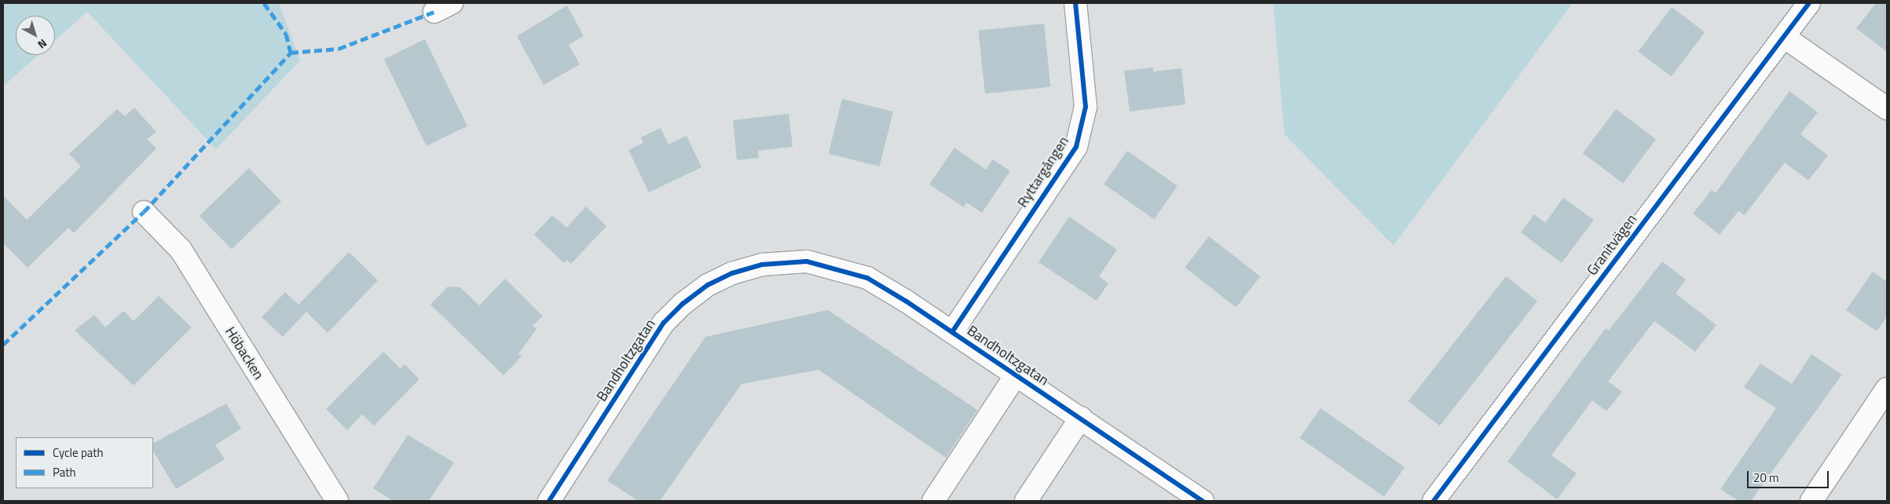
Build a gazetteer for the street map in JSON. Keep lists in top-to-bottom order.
{
  "streets": {
    "street": [
      "Ryttargången",
      "Granitvägen",
      "Höbacken",
      "Bandholtzgatan"
    ]
  },
  "crossings": [
    ["Ryttargången", "Bandholtzgatan"]
  ],
  "legend": ["Cycle path", "Path"],
  "scale_bar": "20 m",
  "north": "bottom right"
}
